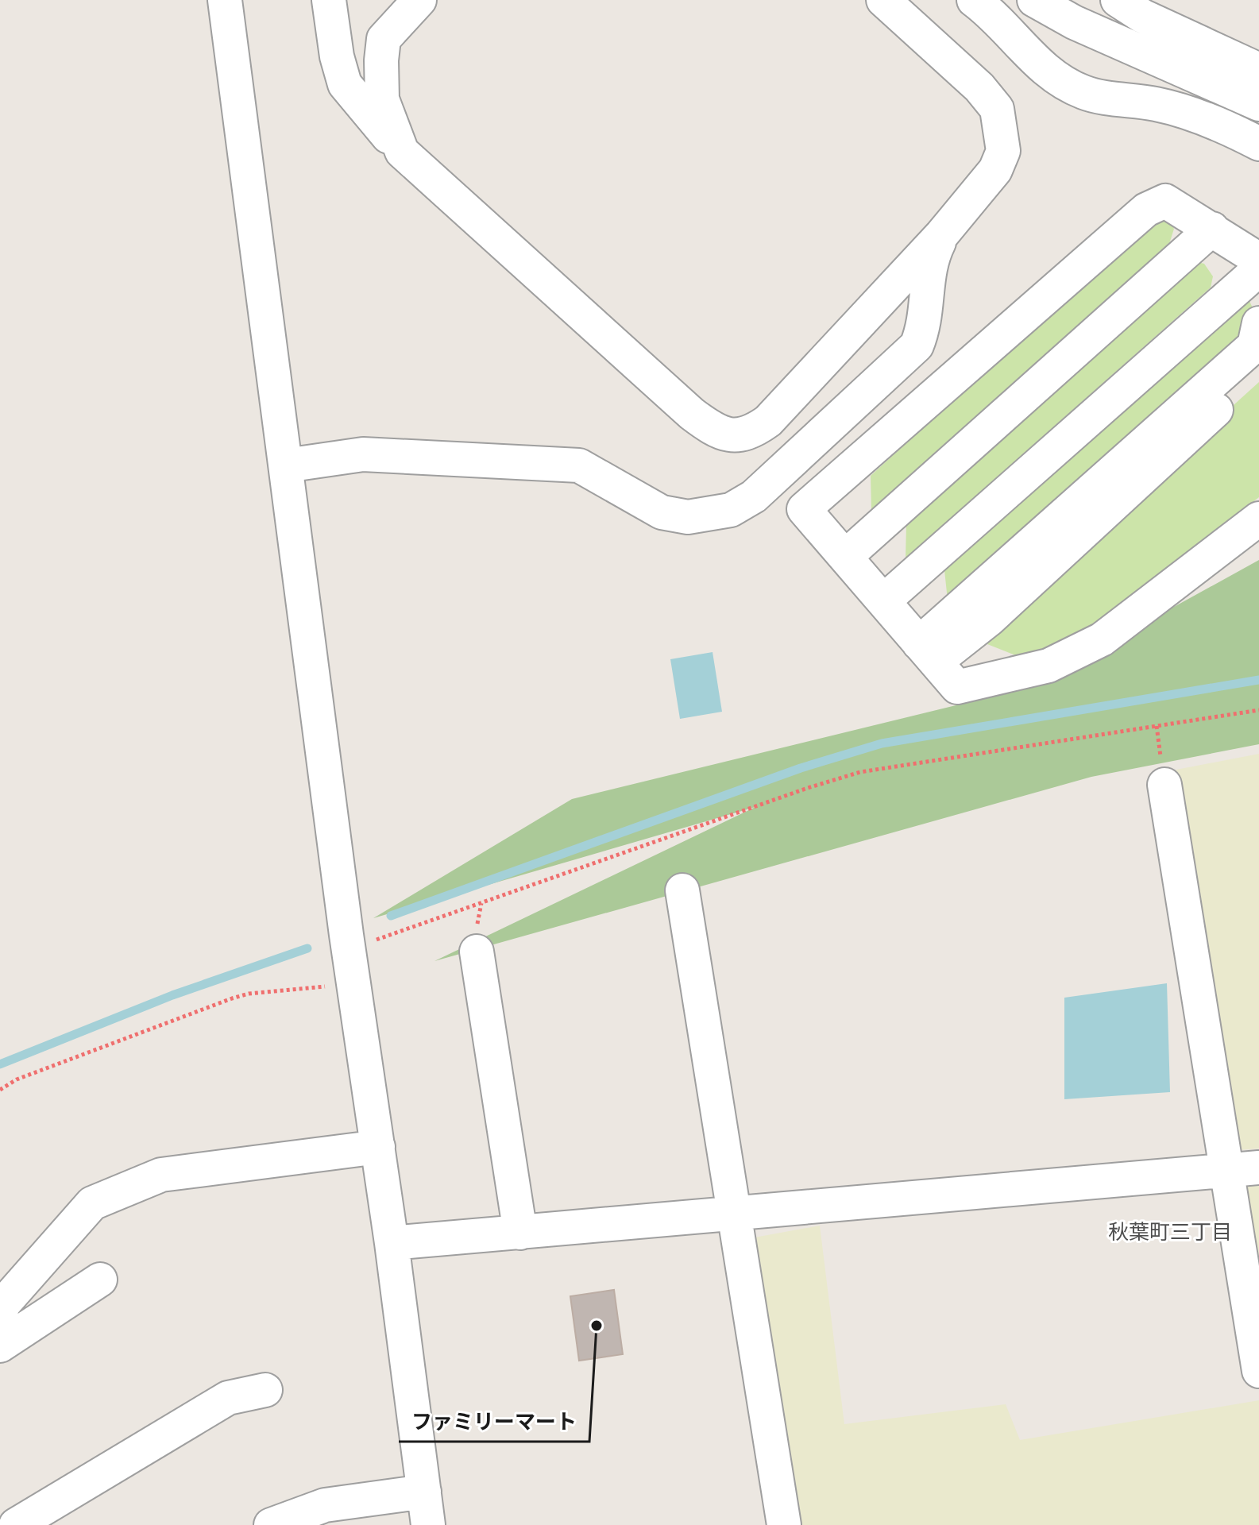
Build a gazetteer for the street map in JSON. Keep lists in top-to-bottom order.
{
  "districts": ["秋葉町三丁目"],
  "places": ["ファミリーマート"]
}
